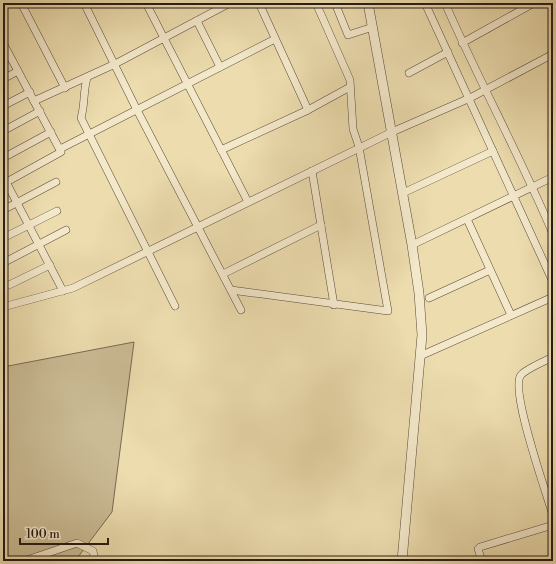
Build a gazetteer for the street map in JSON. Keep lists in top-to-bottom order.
{
  "scale_bar": "100 m"
}
